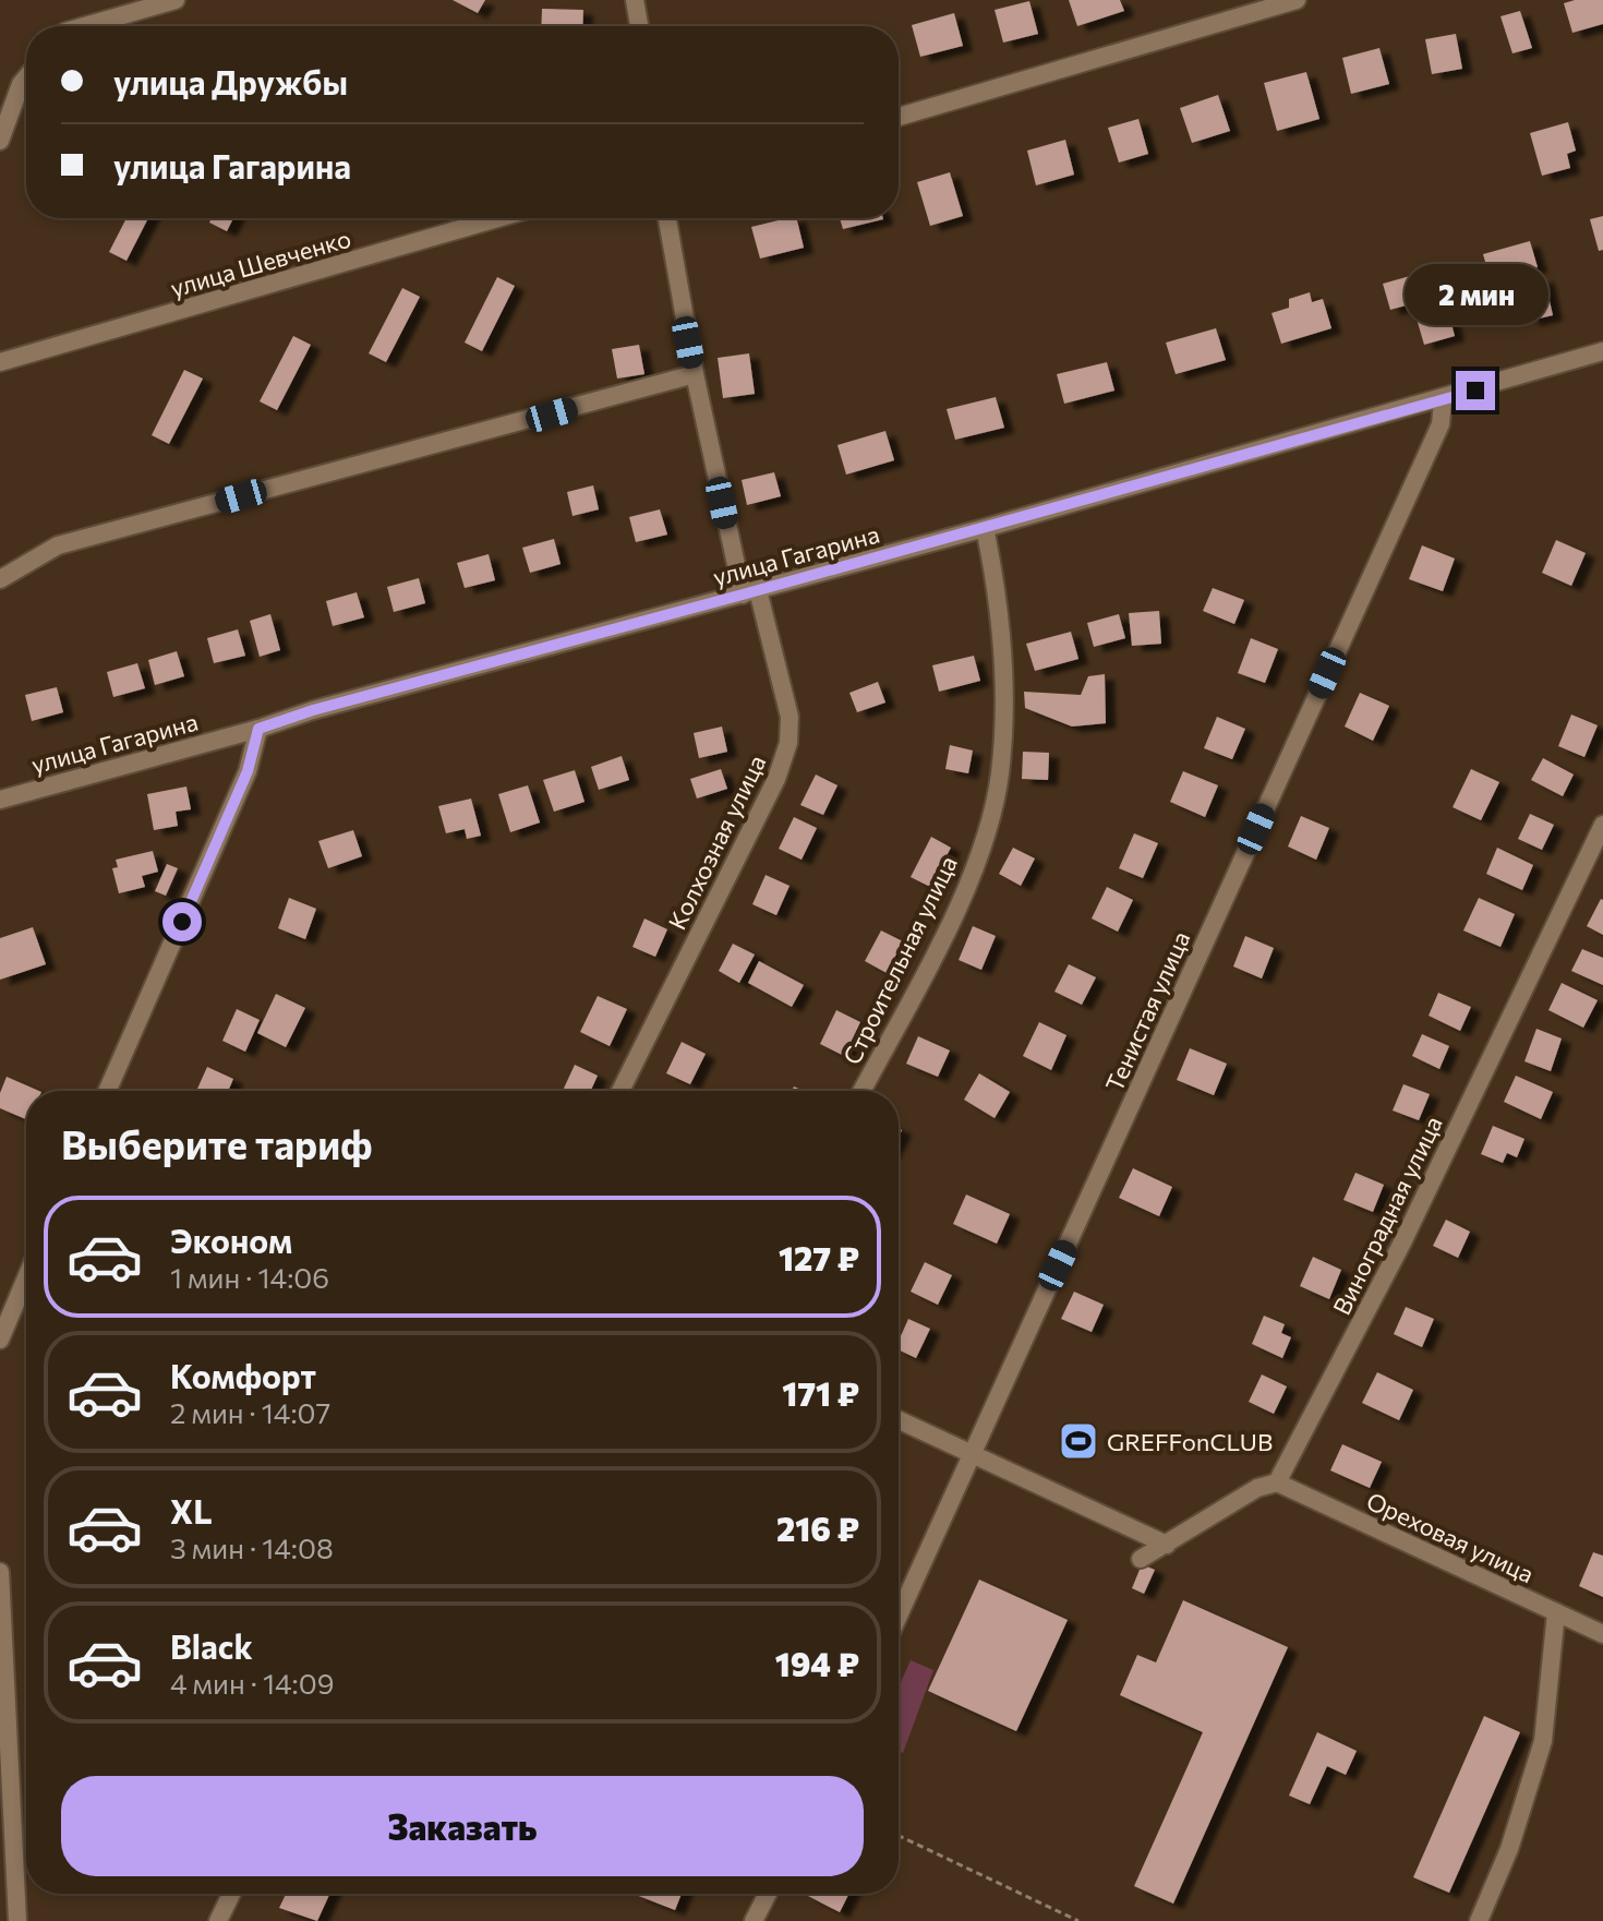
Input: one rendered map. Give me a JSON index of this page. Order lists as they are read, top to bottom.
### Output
{
  "streets": {
    "street": [
      "улица Шевченко",
      "улица Гагарина",
      "Колхозная улица",
      "Строительная улица",
      "Тенистая улица",
      "Виноградная улица",
      "Ореховая улица"
    ]
  },
  "crossings": [
    ["улица Гагарина", "Колхозная улица"],
    ["улица Гагарина", "Строительная улица"],
    ["улица Гагарина", "Тенистая улица"],
    ["Виноградная улица", "Ореховая улица"]
  ],
  "places": {
    "sports": ["GREFFonCLUB"]
  },
  "page": {
    "banner": ["улица Дружбы", "улица Гагарина"],
    "bubble": "2 мин",
    "heading": "Выберите тариф",
    "list": [
      {
        "name": "Эконом",
        "note": "1 мин · 14:06",
        "value": "127 ₽"
      },
      {
        "name": "Комфорт",
        "note": "2 мин · 14:07",
        "value": "171 ₽"
      },
      {
        "name": "XL",
        "note": "3 мин · 14:08",
        "value": "216 ₽"
      },
      {
        "name": "Black",
        "note": "4 мин · 14:09",
        "value": "194 ₽"
      }
    ],
    "buttons": "Заказать"
  }
}
